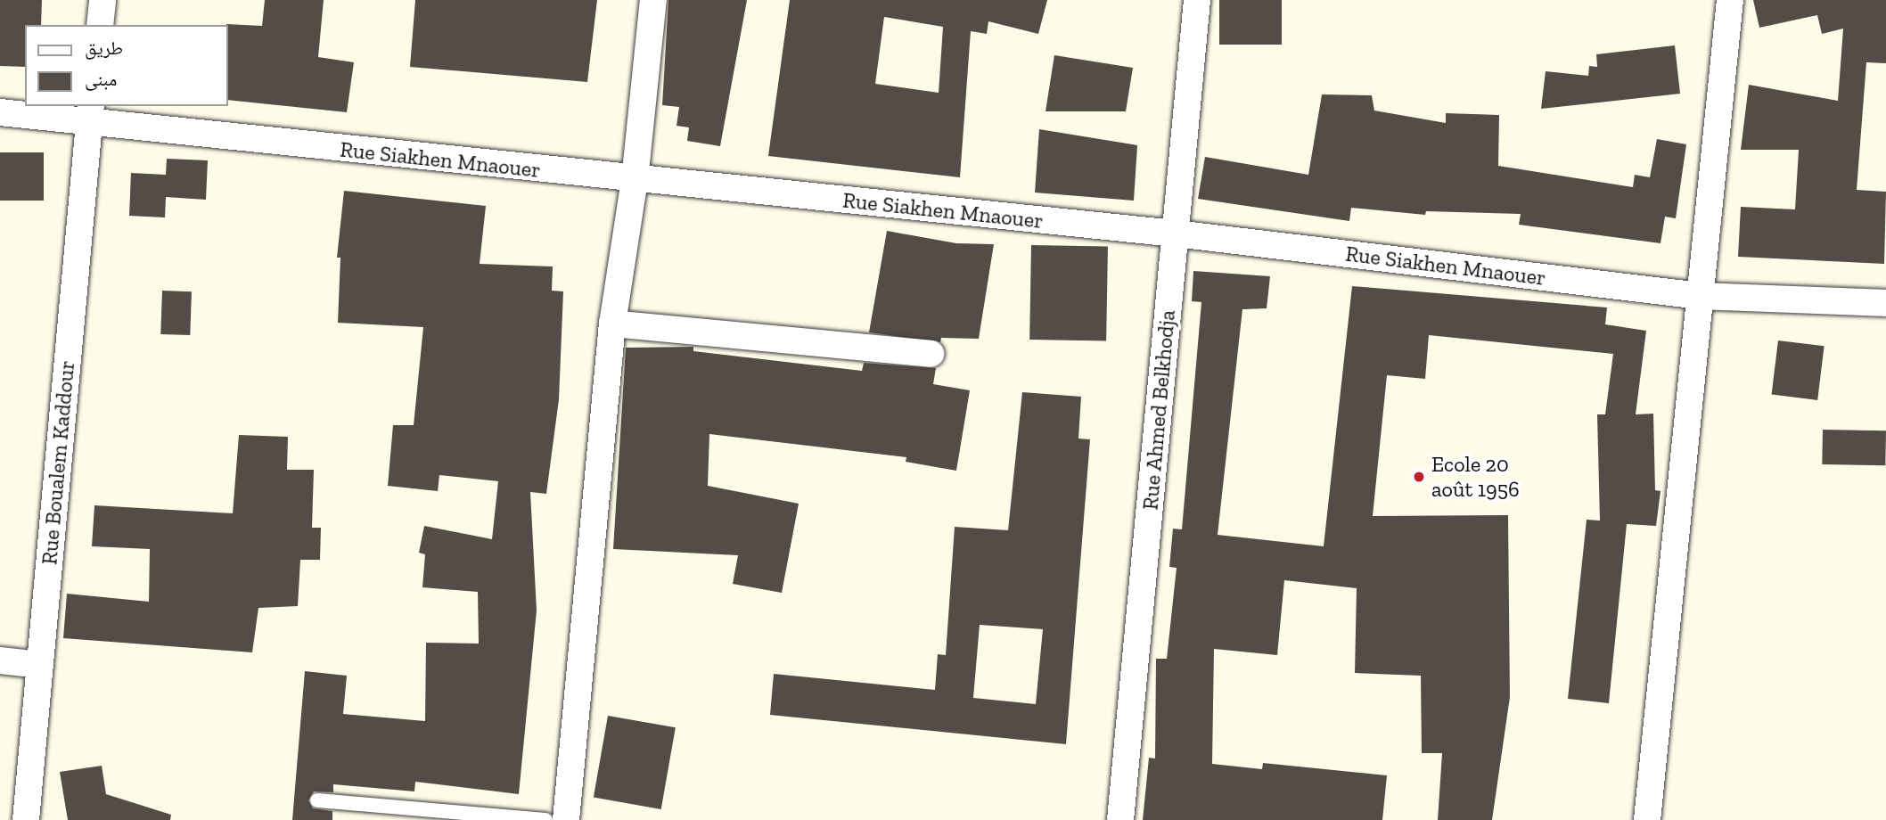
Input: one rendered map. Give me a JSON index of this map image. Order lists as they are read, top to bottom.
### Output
{
  "streets": {
    "street": ["Rue Siakhen Mnaouer", "Rue Ahmed Belkhodja", "Rue Boualem Kaddour"]
  },
  "crossings": [
    ["Rue Siakhen Mnaouer", "Rue Ahmed Belkhodja"],
    ["Rue Siakhen Mnaouer", "Rue Boualem Kaddour"]
  ],
  "places": ["Ecole 20 août 1956"],
  "legend": ["طريق", "مبنى"]
}
